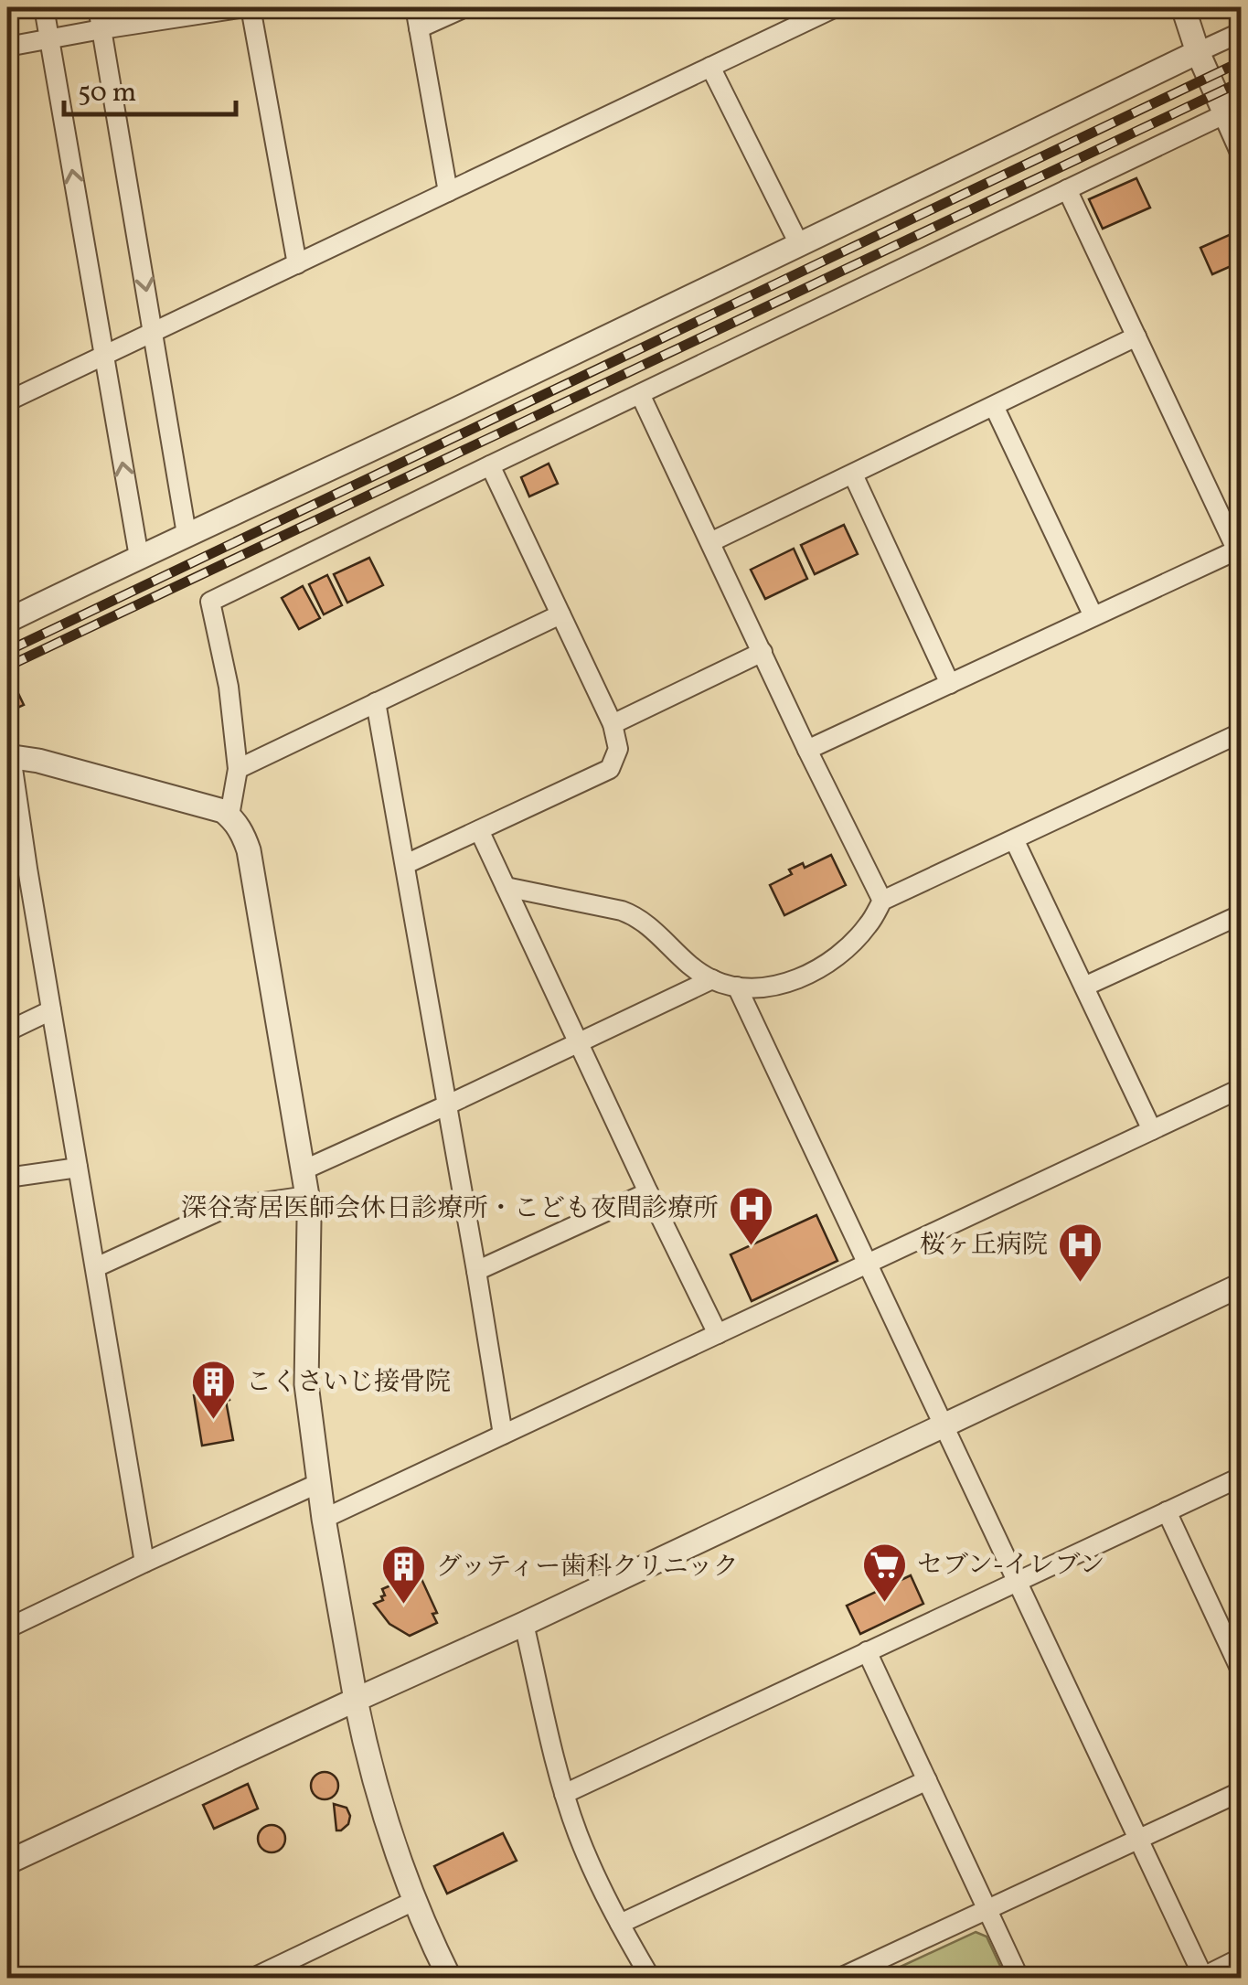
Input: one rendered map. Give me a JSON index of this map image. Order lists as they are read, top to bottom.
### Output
{
  "places": {
    "hospital": ["深谷寄居医師会休日診療所・こども夜間診療所", "桜ヶ丘病院"],
    "building": ["こくさいじ接骨院", "グッティー歯科クリニック"],
    "supermarket": ["セブン-イレブン"]
  },
  "scale_bar": "50 m"
}
